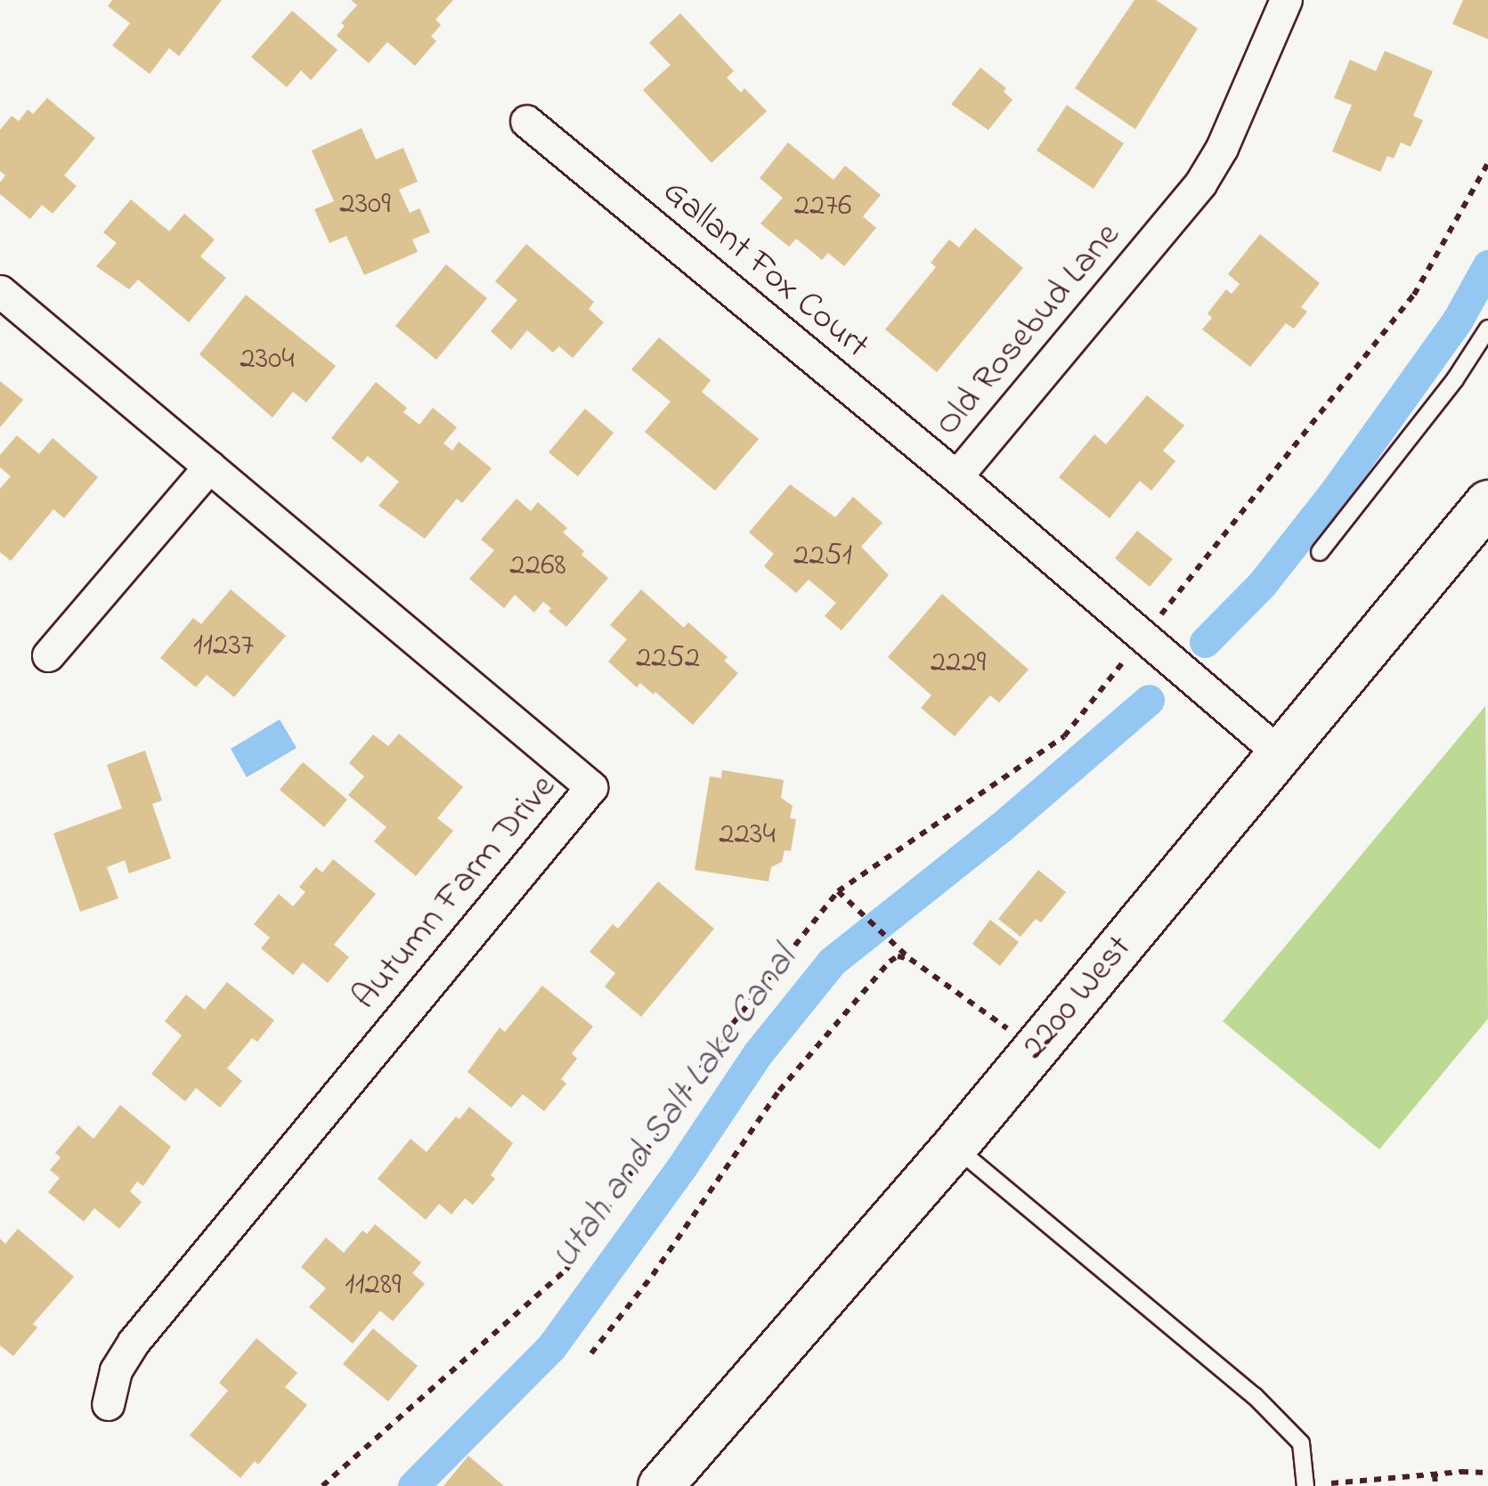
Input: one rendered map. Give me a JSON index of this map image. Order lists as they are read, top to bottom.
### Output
{
  "streets": {
    "street": [
      "Gallant Fox Court",
      "Old Rosebud Lane",
      "Autumn Farm Drive",
      "2200 West"
    ]
  },
  "crossings": [
    ["Gallant Fox Court", "Old Rosebud Lane"],
    ["Old Rosebud Lane", "2200 West"]
  ],
  "water": ["Utah and Salt Lake Canal"],
  "house_numbers": [
    "2309",
    "2276",
    "2304",
    "2251",
    "2268",
    "11237",
    "2252",
    "2229",
    "2234",
    "11289"
  ]
}
